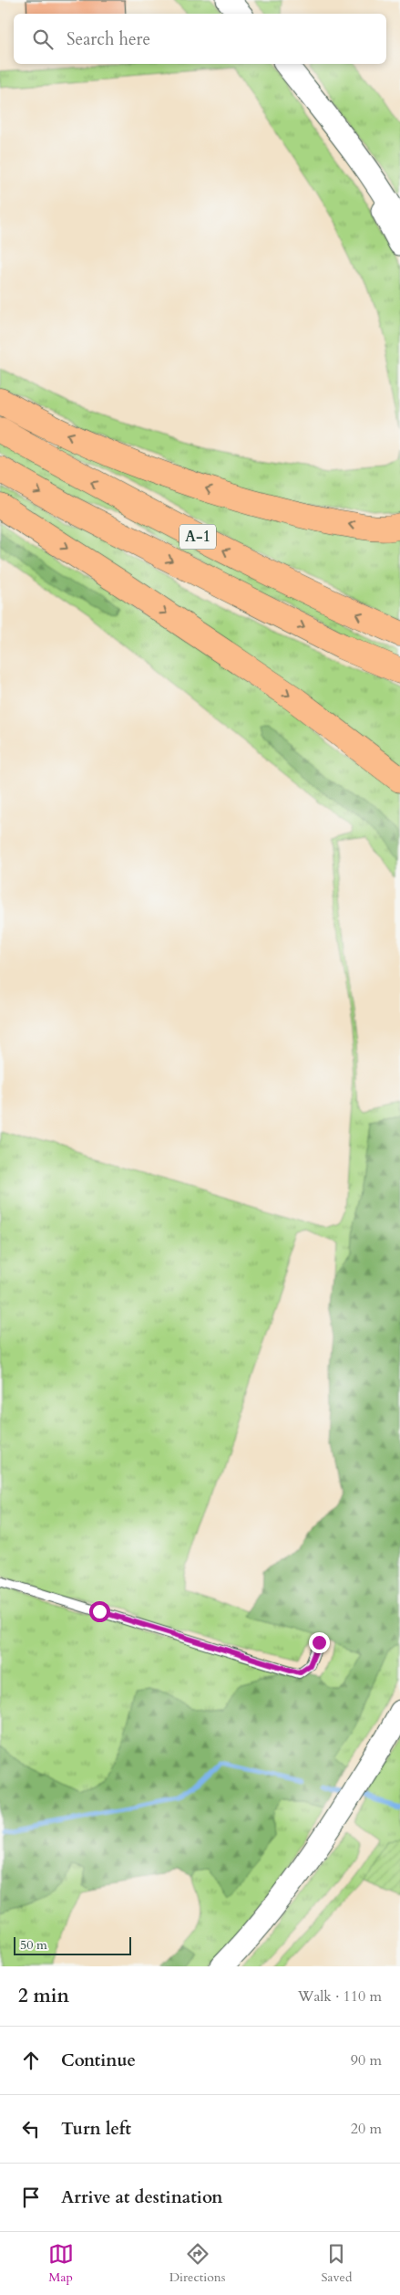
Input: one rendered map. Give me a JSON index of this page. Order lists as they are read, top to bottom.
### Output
{
  "streets": {
    "highway": ["A-1"]
  },
  "scale_bar": "50 m",
  "page": {
    "search": "Search here",
    "scale": "50 m",
    "heading": ["2 min", "Walk · 110 m"],
    "list": [
      ["Continue", "90 m"],
      ["Turn left", "20 m"],
      "Arrive at destination"
    ],
    "nav": ["Map", "Directions", "Saved"]
  }
}
